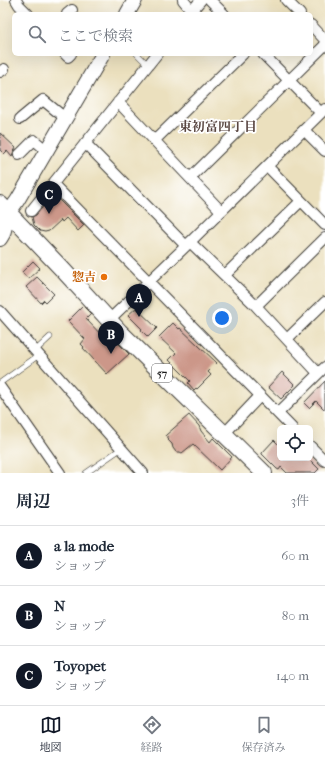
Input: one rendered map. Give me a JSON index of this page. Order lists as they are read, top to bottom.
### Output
{
  "streets": {
    "main road": ["57"]
  },
  "districts": ["東初富四丁目"],
  "places": ["惣吉"],
  "page": {
    "search": "ここで検索",
    "pins": ["C", "A", "B"],
    "heading": ["周辺", "3件"],
    "list": [
      {
        "mark": "A",
        "name": "a la mode",
        "note": "ショップ",
        "value": "60 m"
      },
      {
        "mark": "B",
        "name": "N",
        "note": "ショップ",
        "value": "80 m"
      },
      {
        "mark": "C",
        "name": "Toyopet",
        "note": "ショップ",
        "value": "140 m"
      }
    ],
    "nav": ["地図", "経路", "保存済み"]
  }
}
